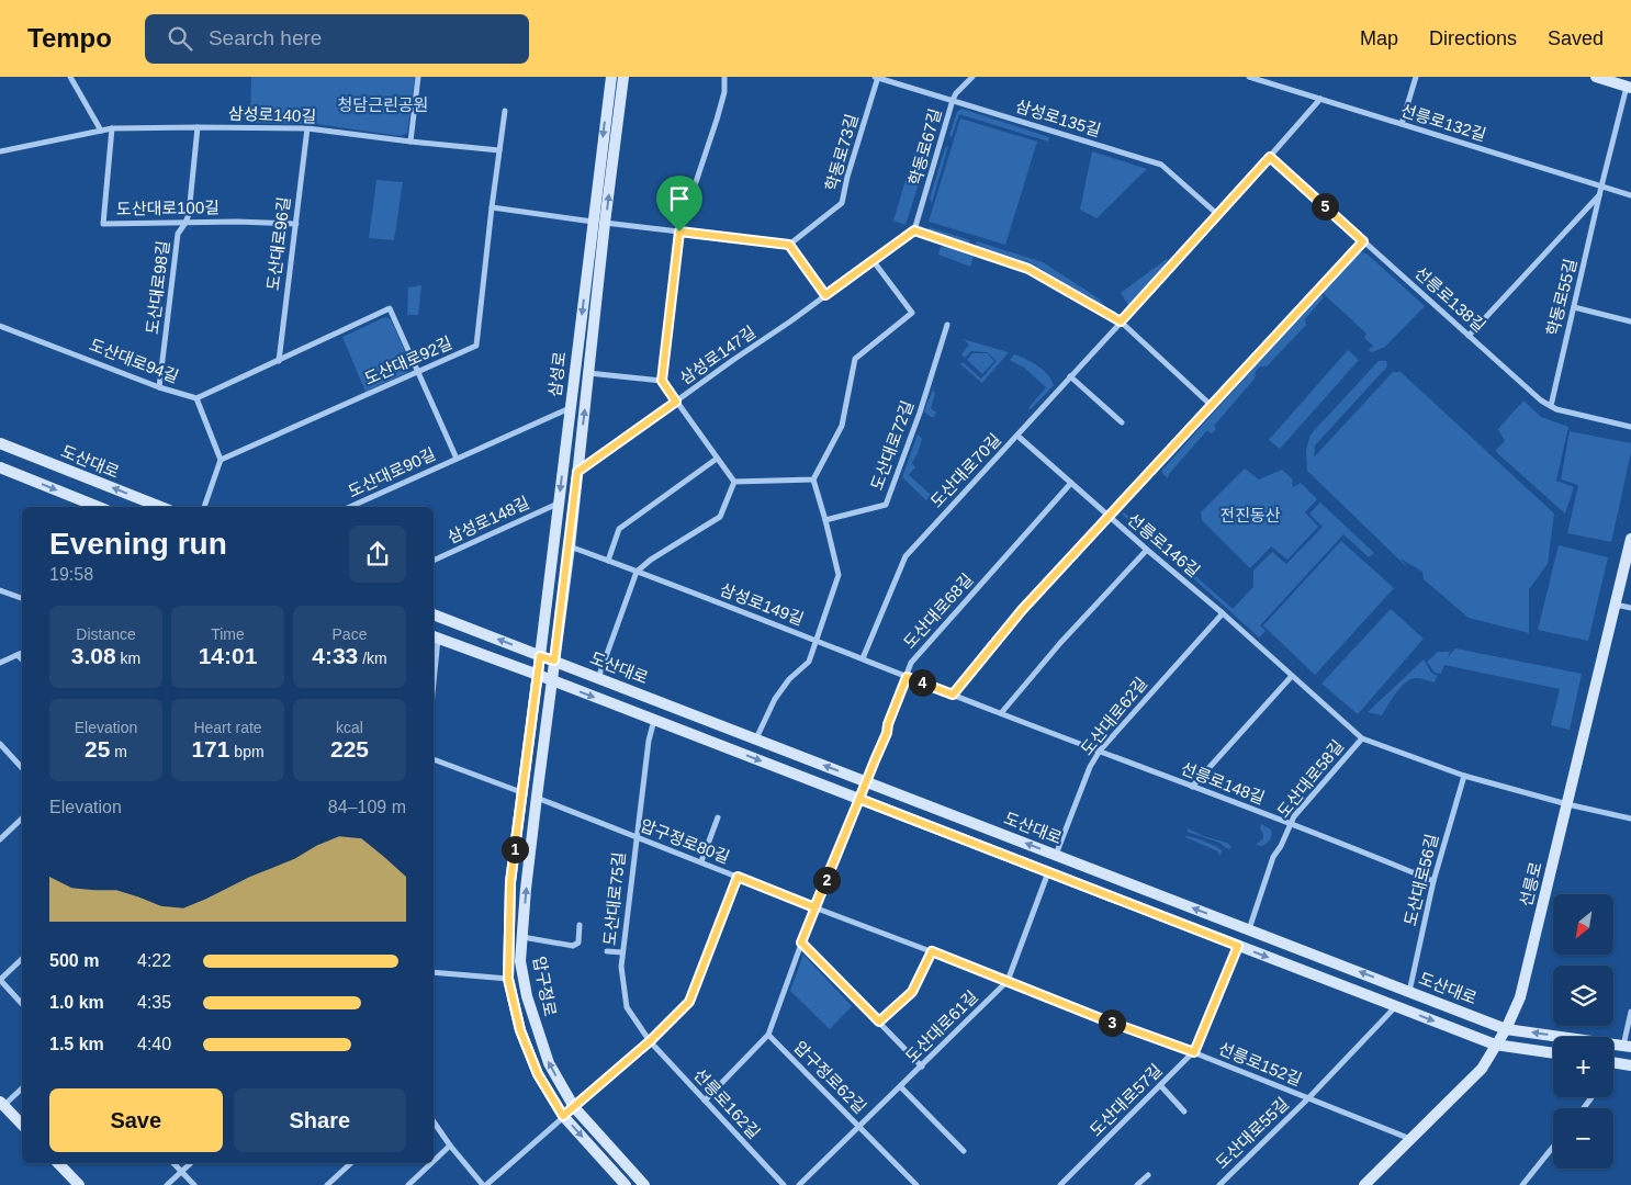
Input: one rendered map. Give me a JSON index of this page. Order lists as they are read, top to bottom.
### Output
{
  "streets": {
    "main road": [
      "삼성로",
      "도산대로",
      "선릉로",
      "압구정로"
    ],
    "street": [
      "삼성로140길",
      "삼성로135길",
      "선릉로132길",
      "학동로67길",
      "학동로73길",
      "도산대로100길",
      "도산대로96길",
      "도산대로98길",
      "학동로55길",
      "선릉로138길",
      "삼성로147길",
      "도산대로94길",
      "도산대로92길",
      "도산대로72길",
      "도산대로70길",
      "도산대로90길",
      "삼성로148길",
      "선릉로146길",
      "삼성로149길",
      "도산대로68길",
      "도산대로62길",
      "도산대로58길",
      "선릉로148길",
      "압구정로80길",
      "도산대로56길",
      "도산대로75길",
      "도산대로61길",
      "선릉로152길",
      "압구정로62길",
      "도산대로57길",
      "선릉로162길",
      "도산대로55길"
    ]
  },
  "crossings": [
    ["삼성로140길", "도산대로100길"],
    ["삼성로140길", "도산대로96길"],
    ["삼성로140길", "도산대로98길"],
    ["삼성로140길", "도산대로92길"],
    ["삼성로135길", "학동로67길"],
    ["삼성로135길", "학동로73길"],
    ["삼성로135길", "도산대로70길"],
    ["선릉로132길", "학동로55길"],
    ["선릉로132길", "도산대로70길"],
    ["학동로67길", "삼성로147길"],
    ["도산대로100길", "도산대로96길"],
    ["도산대로100길", "도산대로98길"],
    ["도산대로96길", "도산대로90길"],
    ["도산대로98길", "도산대로94길"],
    ["학동로55길", "선릉로138길"],
    ["선릉로138길", "도산대로70길"],
    ["삼성로147길", "삼성로"],
    ["도산대로92길", "도산대로90길"],
    ["삼성로", "도산대로"],
    ["삼성로", "삼성로148길"],
    ["삼성로", "삼성로149길"],
    ["삼성로", "압구정로"],
    ["도산대로", "도산대로68길"],
    ["도산대로", "도산대로62길"],
    ["도산대로", "도산대로58길"],
    ["도산대로", "도산대로56길"],
    ["도산대로", "선릉로"],
    ["도산대로", "압구정로"],
    ["도산대로70길", "선릉로146길"],
    ["도산대로70길", "삼성로149길"],
    ["선릉로146길", "도산대로68길"],
    ["선릉로146길", "도산대로62길"],
    ["선릉로146길", "도산대로58길"],
    ["선릉로146길", "도산대로56길"],
    ["선릉로146길", "선릉로"],
    ["삼성로149길", "도산대로68길"],
    ["삼성로149길", "선릉로148길"],
    ["도산대로68길", "선릉로148길"],
    ["도산대로68길", "압구정로80길"],
    ["도산대로68길", "압구정로62길"],
    ["도산대로62길", "선릉로148길"],
    ["도산대로58길", "선릉로148길"],
    ["선릉로148길", "도산대로56길"],
    ["압구정로80길", "도산대로75길"],
    ["압구정로80길", "압구정로"],
    ["압구정로80길", "도산대로61길"],
    ["압구정로80길", "선릉로152길"],
    ["선릉로", "선릉로152길"],
    ["도산대로75길", "선릉로162길"],
    ["도산대로61길", "선릉로152길"],
    ["도산대로61길", "압구정로62길"],
    ["선릉로152길", "도산대로57길"],
    ["선릉로152길", "도산대로55길"]
  ],
  "parks": ["청담근린공원", "전진동산"],
  "north": "bottom left",
  "page": {
    "header": "Tempo",
    "search": "Search here",
    "nav": ["Map", "Directions", "Saved"],
    "pins": [
      "5",
      "4",
      "1",
      "2",
      "3"
    ],
    "heading": ["Evening run", "19:58"],
    "stats": [
      ["Distance", "3.08 km"],
      ["Time", "14:01"],
      ["Pace", "4:33 /km"],
      ["Elevation", "25 m"],
      ["Heart rate", "171 bpm"],
      ["kcal", "225"]
    ],
    "chart": ["Elevation", "84–109 m"],
    "map_buttons": ["+", "−"],
    "list": [
      {
        "name": "500 m",
        "note": "4:22"
      },
      {
        "name": "1.0 km",
        "note": "4:35"
      },
      {
        "name": "1.5 km",
        "note": "4:40"
      }
    ],
    "buttons": ["Save", "Share"]
  }
}
